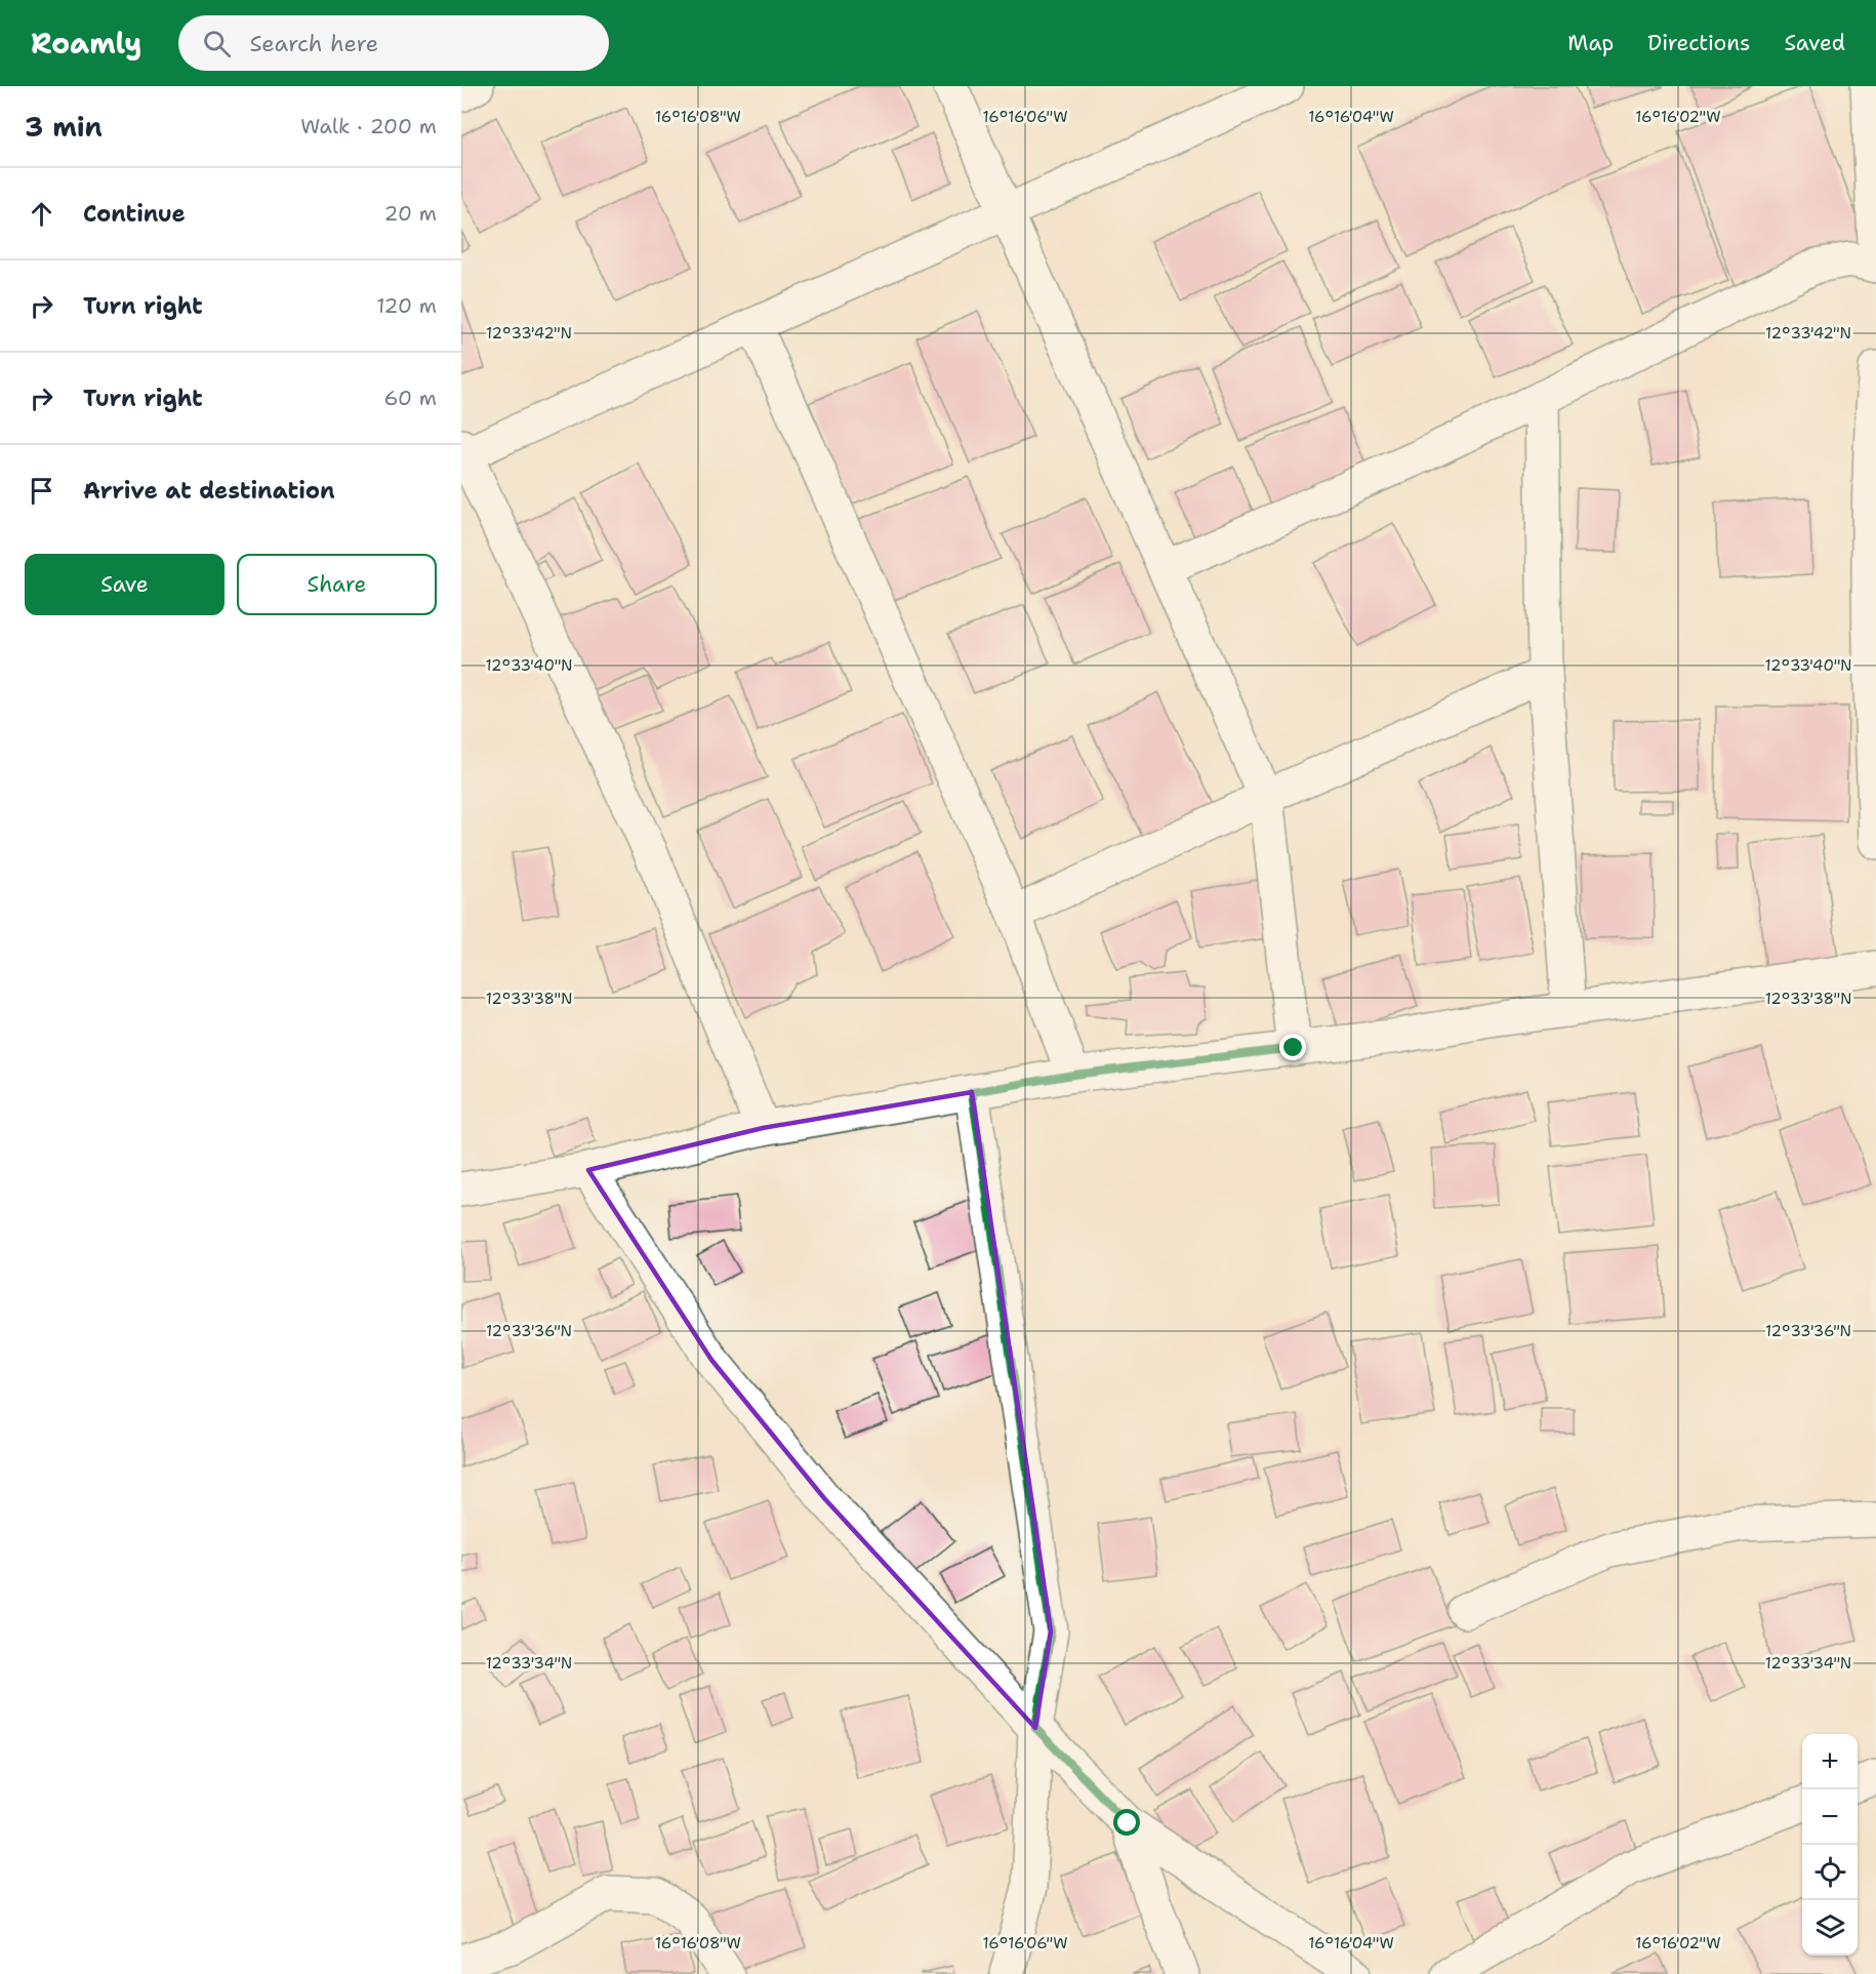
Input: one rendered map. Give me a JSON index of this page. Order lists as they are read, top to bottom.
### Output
{
  "page": {
    "header": "Roamly",
    "search": "Search here",
    "nav": ["Map", "Directions", "Saved"],
    "heading": ["3 min", "Walk · 200 m"],
    "list": [
      ["Continue", "20 m"],
      ["Turn right", "120 m"],
      ["Turn right", "60 m"],
      "Arrive at destination"
    ],
    "buttons": ["Save", "Share"],
    "map_buttons": ["+", "−"]
  },
  "coordinates": [
    "16°16'08\"W",
    "16°16'06\"W",
    "16°16'04\"W",
    "16°16'02\"W",
    "12°33'42\"N",
    "12°33'40\"N",
    "12°33'38\"N",
    "12°33'36\"N",
    "12°33'34\"N"
  ]
}
